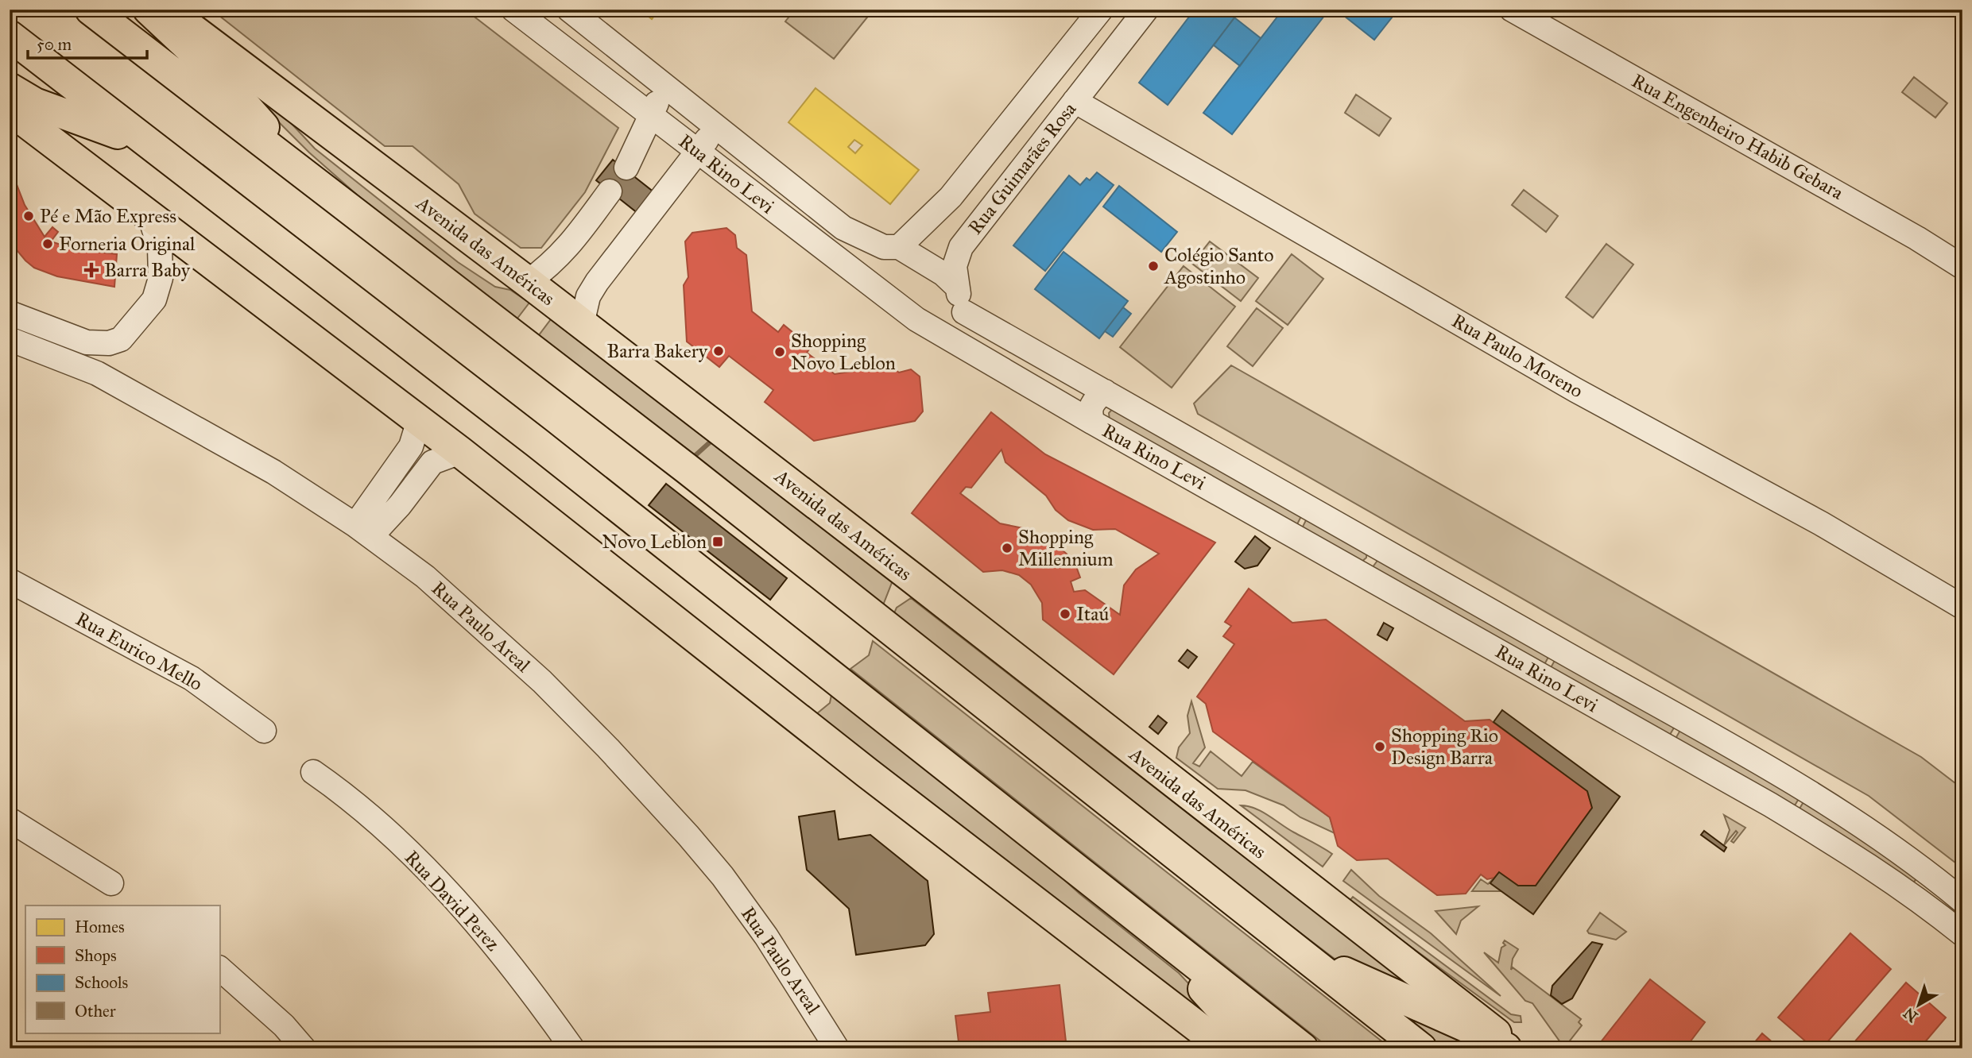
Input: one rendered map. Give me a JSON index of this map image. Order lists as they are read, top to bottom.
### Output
{
  "streets": {
    "main road": ["Avenida das Américas"],
    "street": [
      "Rua Engenheiro Habib Gebara",
      "Rua Guimarães Rosa",
      "Rua Rino Levi",
      "Rua Paulo Moreno",
      "Rua Paulo Areal",
      "Rua Eurico Mello",
      "Rua David Perez"
    ]
  },
  "crossings": [
    ["Rua Guimarães Rosa", "Rua Rino Levi"],
    ["Rua Guimarães Rosa", "Rua Paulo Moreno"]
  ],
  "places": {
    "other": [
      "Pé e Mão Express",
      "Forneria Original",
      "Colégio Santo Agostinho",
      "Barra Bakery",
      "Shopping Novo Leblon",
      "Shopping Millennium",
      "Itaú",
      "Shopping Rio Design Barra"
    ],
    "health": ["Barra Baby"],
    "transit": ["Novo Leblon"]
  },
  "legend": [
    "Homes",
    "Shops",
    "Schools",
    "Other"
  ],
  "scale_bar": "50 m",
  "north": "bottom left"
}
